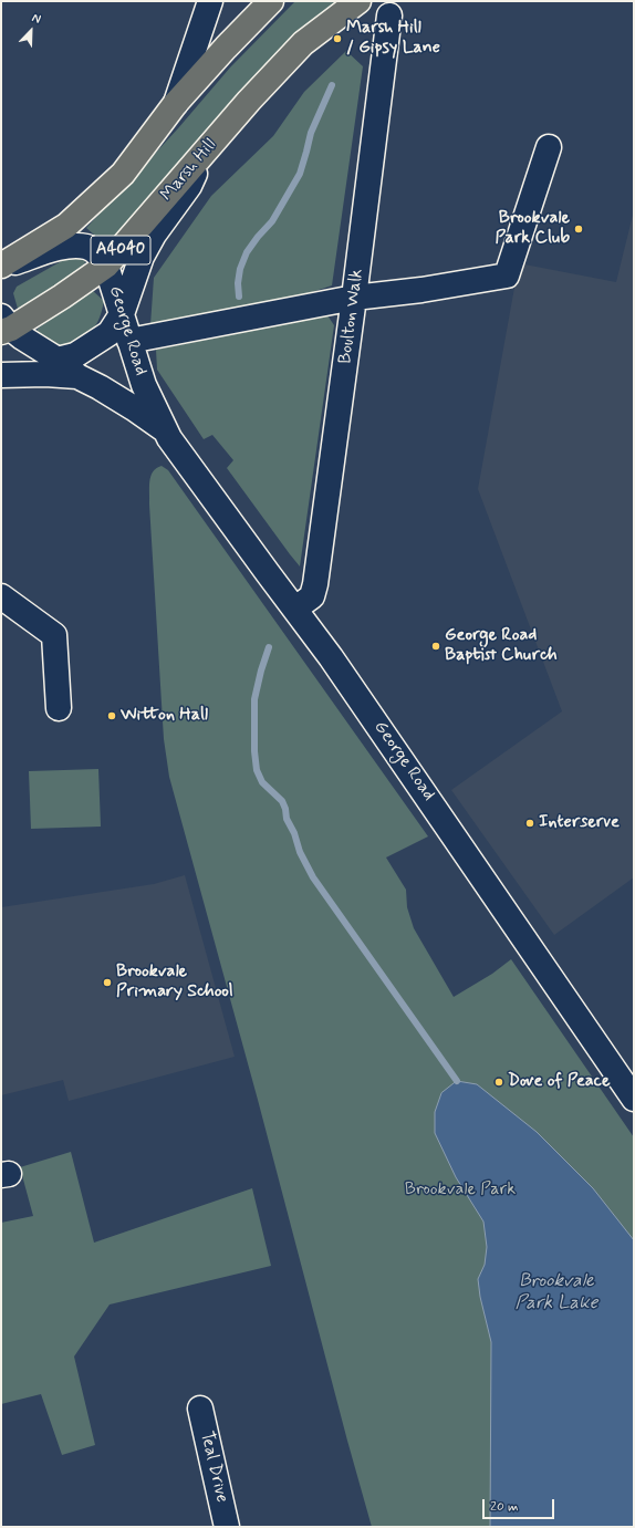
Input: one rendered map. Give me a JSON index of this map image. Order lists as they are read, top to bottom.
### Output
{
  "streets": {
    "main road": ["Marsh Hill", "A4040"],
    "street": ["Boulton Walk", "George Road", "Teal Drive"]
  },
  "crossings": [
    ["Marsh Hill", "George Road"],
    ["A4040", "George Road"],
    ["Boulton Walk", "George Road"]
  ],
  "water": ["Brookvale Park Lake"],
  "parks": ["Brookvale Park"],
  "places": [
    "Marsh Hill / Gipsy Lane",
    "Brookvale Park Club",
    "George Road Baptist Church",
    "Witton Hall",
    "Interserve",
    "Brookvale Primary School",
    "Dove of Peace"
  ],
  "scale_bar": "20 m",
  "north": "top right"
}
